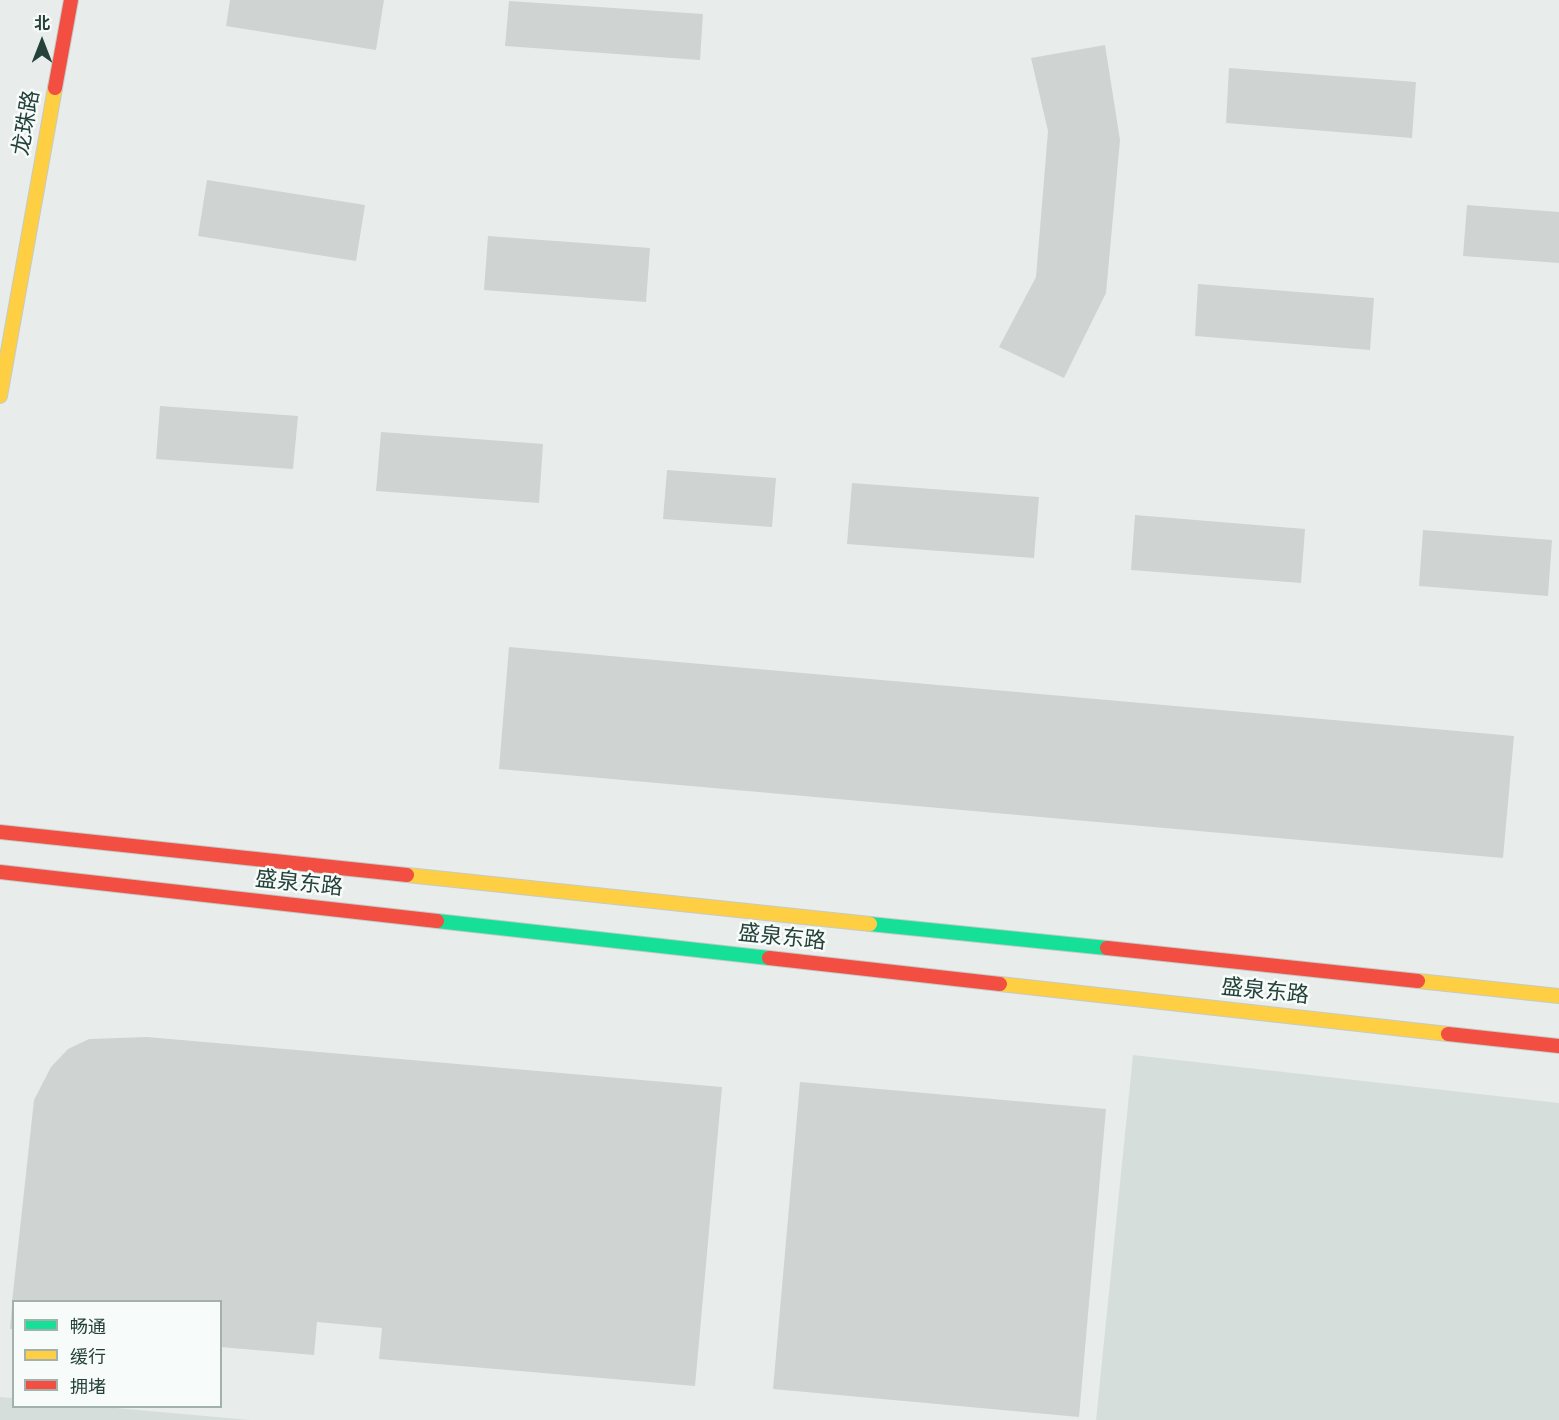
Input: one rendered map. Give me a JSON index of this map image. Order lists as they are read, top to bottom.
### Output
{
  "streets": {
    "street": ["龙珠路", "盛泉东路"]
  },
  "legend": ["畅通", "缓行", "拥堵"],
  "north": "top"
}
